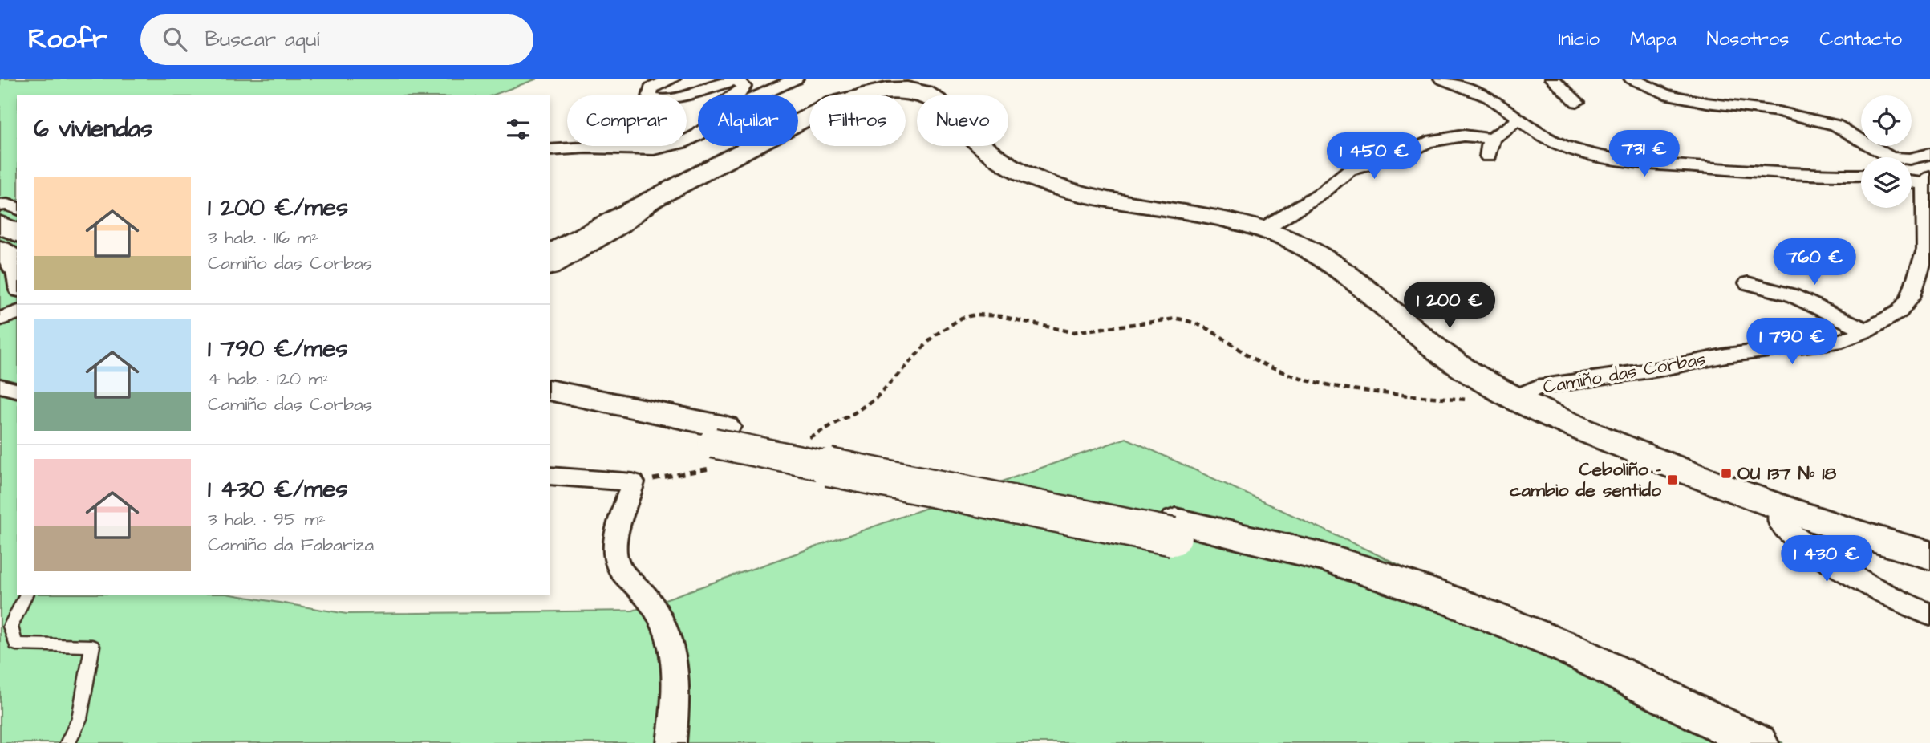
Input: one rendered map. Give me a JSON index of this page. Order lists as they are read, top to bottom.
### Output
{
  "streets": {
    "street": ["Camiño das Corbas"]
  },
  "places": {
    "transit": ["OU 137 Nº 18", "Ceboliño - cambio de sentido"]
  },
  "page": {
    "header": "Roofr",
    "search": "Buscar aquí",
    "nav": [
      "Inicio",
      "Mapa",
      "Nosotros",
      "Contacto"
    ],
    "chip": [
      "Comprar",
      "Alquilar",
      "Filtros",
      "Nuevo"
    ],
    "heading": "6 viviendas",
    "price": [
      "731 €",
      "1 450 €",
      "760 €",
      "1 200 €",
      "1 790 €",
      "1 430 €"
    ],
    "list": [
      {
        "name": "1 200 €/mes",
        "note": "3 hab. · 116 m² · Camiño das Corbas"
      },
      {
        "name": "1 790 €/mes",
        "note": "4 hab. · 120 m² · Camiño das Corbas"
      },
      {
        "name": "1 430 €/mes",
        "note": "3 hab. · 95 m² · Camiño da Fabariza"
      }
    ]
  }
}
